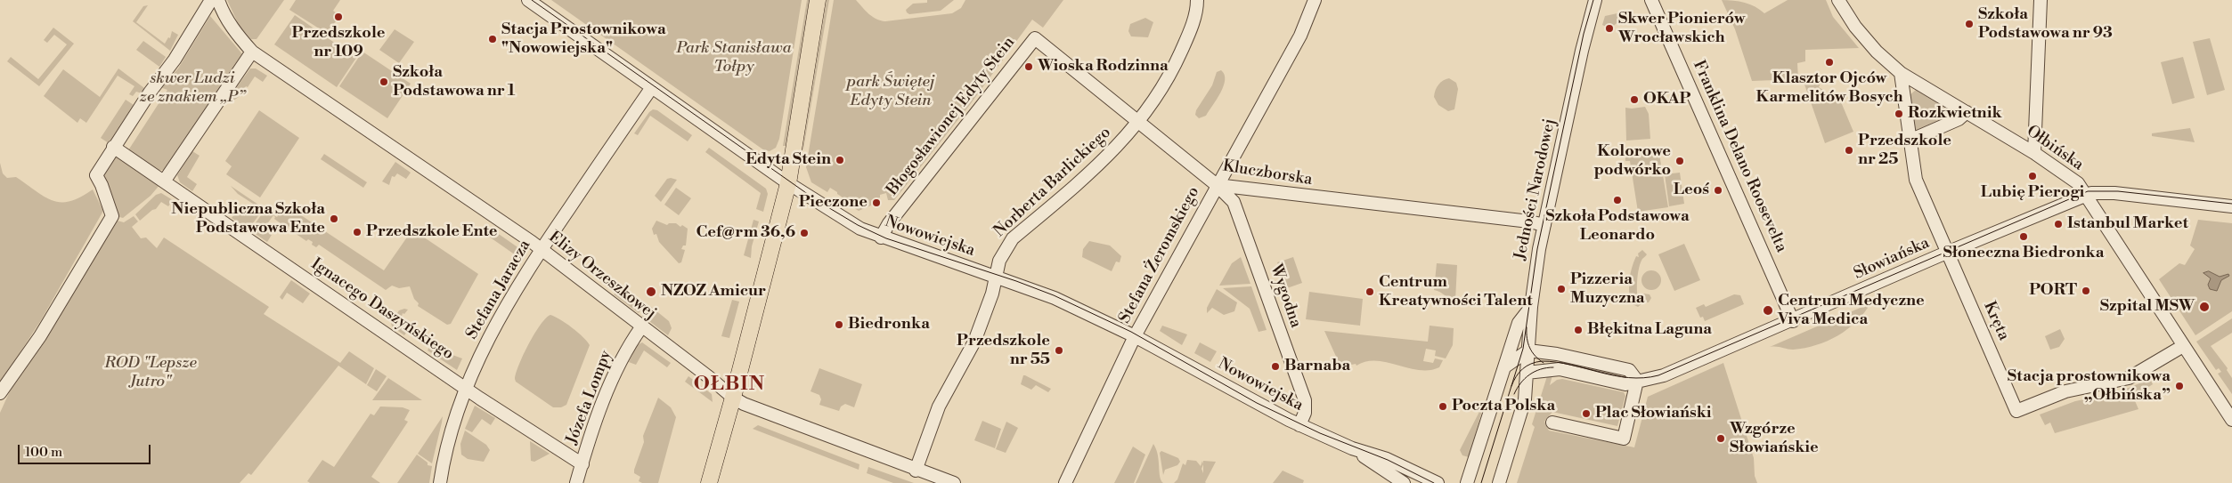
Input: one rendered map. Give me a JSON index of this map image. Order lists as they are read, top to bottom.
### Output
{
  "streets": {
    "street": [
      "Błogosławionej Edyty Stein",
      "Ołbińska",
      "Franklina Delano Roosevelta",
      "Kluczborska",
      "Norberta Barlickiego",
      "Jedności Narodowej",
      "Nowowiejska",
      "Stefana Żeromskiego",
      "Słowiańska",
      "Elizy Orzeszkowej",
      "Stefana Jaracza",
      "Wygodna",
      "Ignacego Daszyńskiego",
      "Kręta",
      "Józefa Lompy"
    ]
  },
  "crossings": [
    ["Błogosławionej Edyty Stein", "Kluczborska"],
    ["Błogosławionej Edyty Stein", "Nowowiejska"],
    ["Ołbińska", "Słowiańska"],
    ["Ołbińska", "Kręta"],
    ["Franklina Delano Roosevelta", "Słowiańska"],
    ["Kluczborska", "Norberta Barlickiego"],
    ["Kluczborska", "Jedności Narodowej"],
    ["Kluczborska", "Stefana Żeromskiego"],
    ["Kluczborska", "Wygodna"],
    ["Norberta Barlickiego", "Nowowiejska"],
    ["Norberta Barlickiego", "Elizy Orzeszkowej"],
    ["Jedności Narodowej", "Słowiańska"],
    ["Nowowiejska", "Stefana Żeromskiego"],
    ["Nowowiejska", "Stefana Jaracza"],
    ["Nowowiejska", "Wygodna"],
    ["Stefana Żeromskiego", "Wygodna"],
    ["Słowiańska", "Kręta"],
    ["Elizy Orzeszkowej", "Stefana Jaracza"],
    ["Elizy Orzeszkowej", "Józefa Lompy"],
    ["Stefana Jaracza", "Ignacego Daszyńskiego"],
    ["Ignacego Daszyńskiego", "Józefa Lompy"]
  ],
  "districts": ["OŁBIN"],
  "parks": [
    "Park Stanisława Tołpy",
    "skwer Ludzi ze znakiem „P”",
    "park Świętej Edyty Stein",
    "ROD \"Lepsze Jutro\""
  ],
  "places": [
    "Przedszkole nr 109",
    "Szkoła Podstawowa nr 93",
    "Skwer Pionierów Wrocławskich",
    "Stacja Prostownikowa \"Nowowiejska\"",
    "Klasztor Ojców Karmelitów Bosych",
    "Wioska Rodzinna",
    "Szkoła Podstawowa nr 1",
    "OKAP",
    "Rozkwietnik",
    "Przedszkole nr 25",
    "Edyta Stein",
    "Kolorowe podwórko",
    "Lubię Pierogi",
    "Leoś",
    "Szkoła Podstawowa Leonardo",
    "Pieczone",
    "Niepubliczna Szkoła Podstawowa Ente",
    "Istanbul Market",
    "Przedszkole Ente",
    "Cef@rm 36,6",
    "Słoneczna Biedronka",
    "Pizzeria Muzyczna",
    "PORT",
    "NZOZ Amicur",
    "Centrum Kreatywności Talent",
    "Szpital MSW",
    "Centrum Medyczne Viva Medica",
    "Biedronka",
    "Błękitna Laguna",
    "Przedszkole nr 55",
    "Barnaba",
    "Stacja prostownikowa „Ołbińska”",
    "Poczta Polska",
    "Plac Słowiański",
    "Wzgórze Słowiańskie"
  ],
  "scale_bar": "100 m"
}
